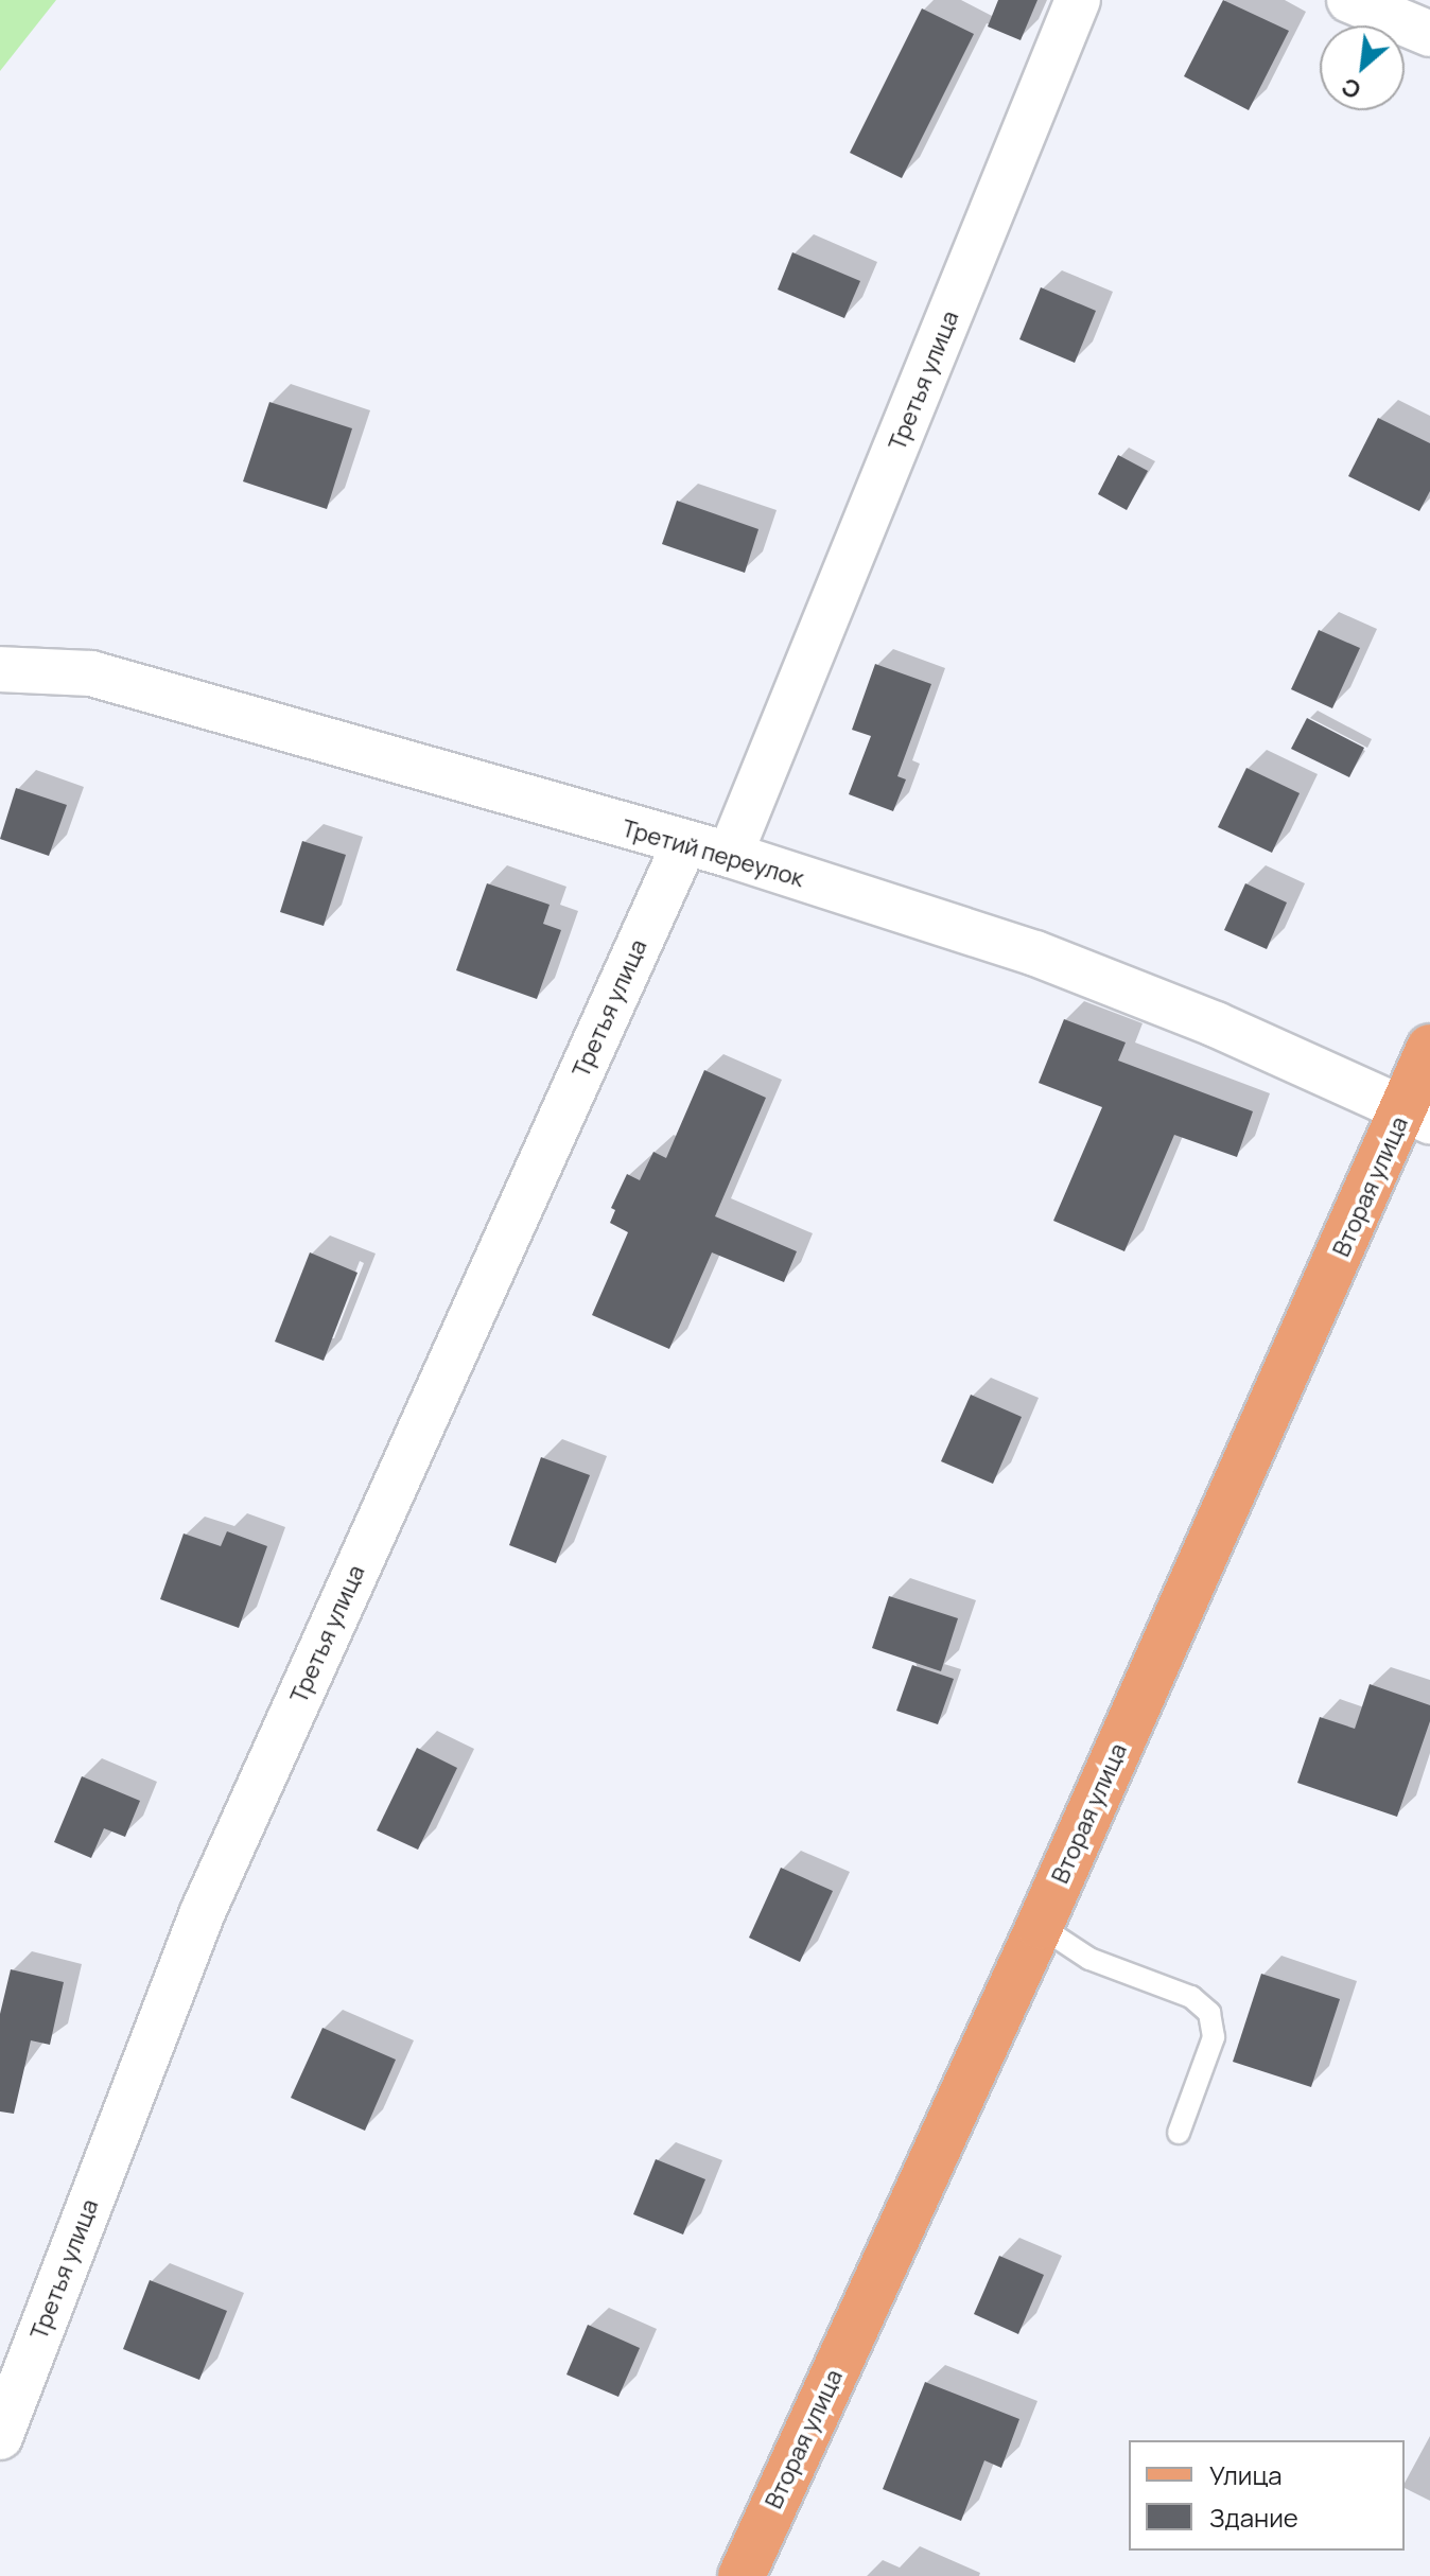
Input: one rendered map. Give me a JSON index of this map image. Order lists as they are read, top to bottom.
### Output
{
  "streets": {
    "main road": ["Вторая улица"],
    "street": ["Третья улица", "Третий переулок"]
  },
  "crossings": [
    ["Третья улица", "Третий переулок"],
    ["Третий переулок", "Вторая улица"]
  ],
  "legend": ["Улица", "Здание"],
  "north": "bottom left"
}
